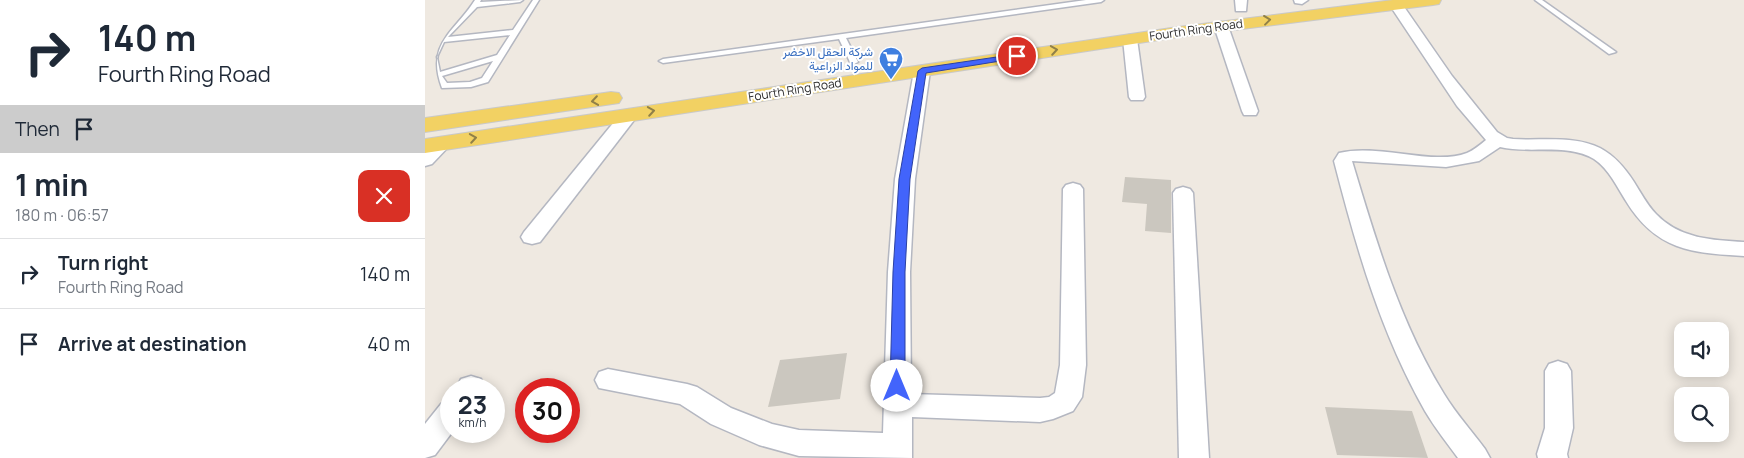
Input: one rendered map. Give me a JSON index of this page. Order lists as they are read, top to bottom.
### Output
{
  "streets": {
    "main road": ["Fourth Ring Road"]
  },
  "places": {
    "supermarket": ["شركة الحقل الاخضر للمواد الزراعية"]
  },
  "page": {
    "turn": ["140 m", "Fourth Ring Road"],
    "then": "Then",
    "heading": ["1 min", "180 m · 06:57"],
    "list": [
      {
        "name": "Turn right",
        "note": "Fourth Ring Road",
        "value": "140 m"
      },
      {
        "name": "Arrive at destination",
        "value": "40 m"
      }
    ],
    "speed": "23 km/h",
    "limit": "30"
  }
}
